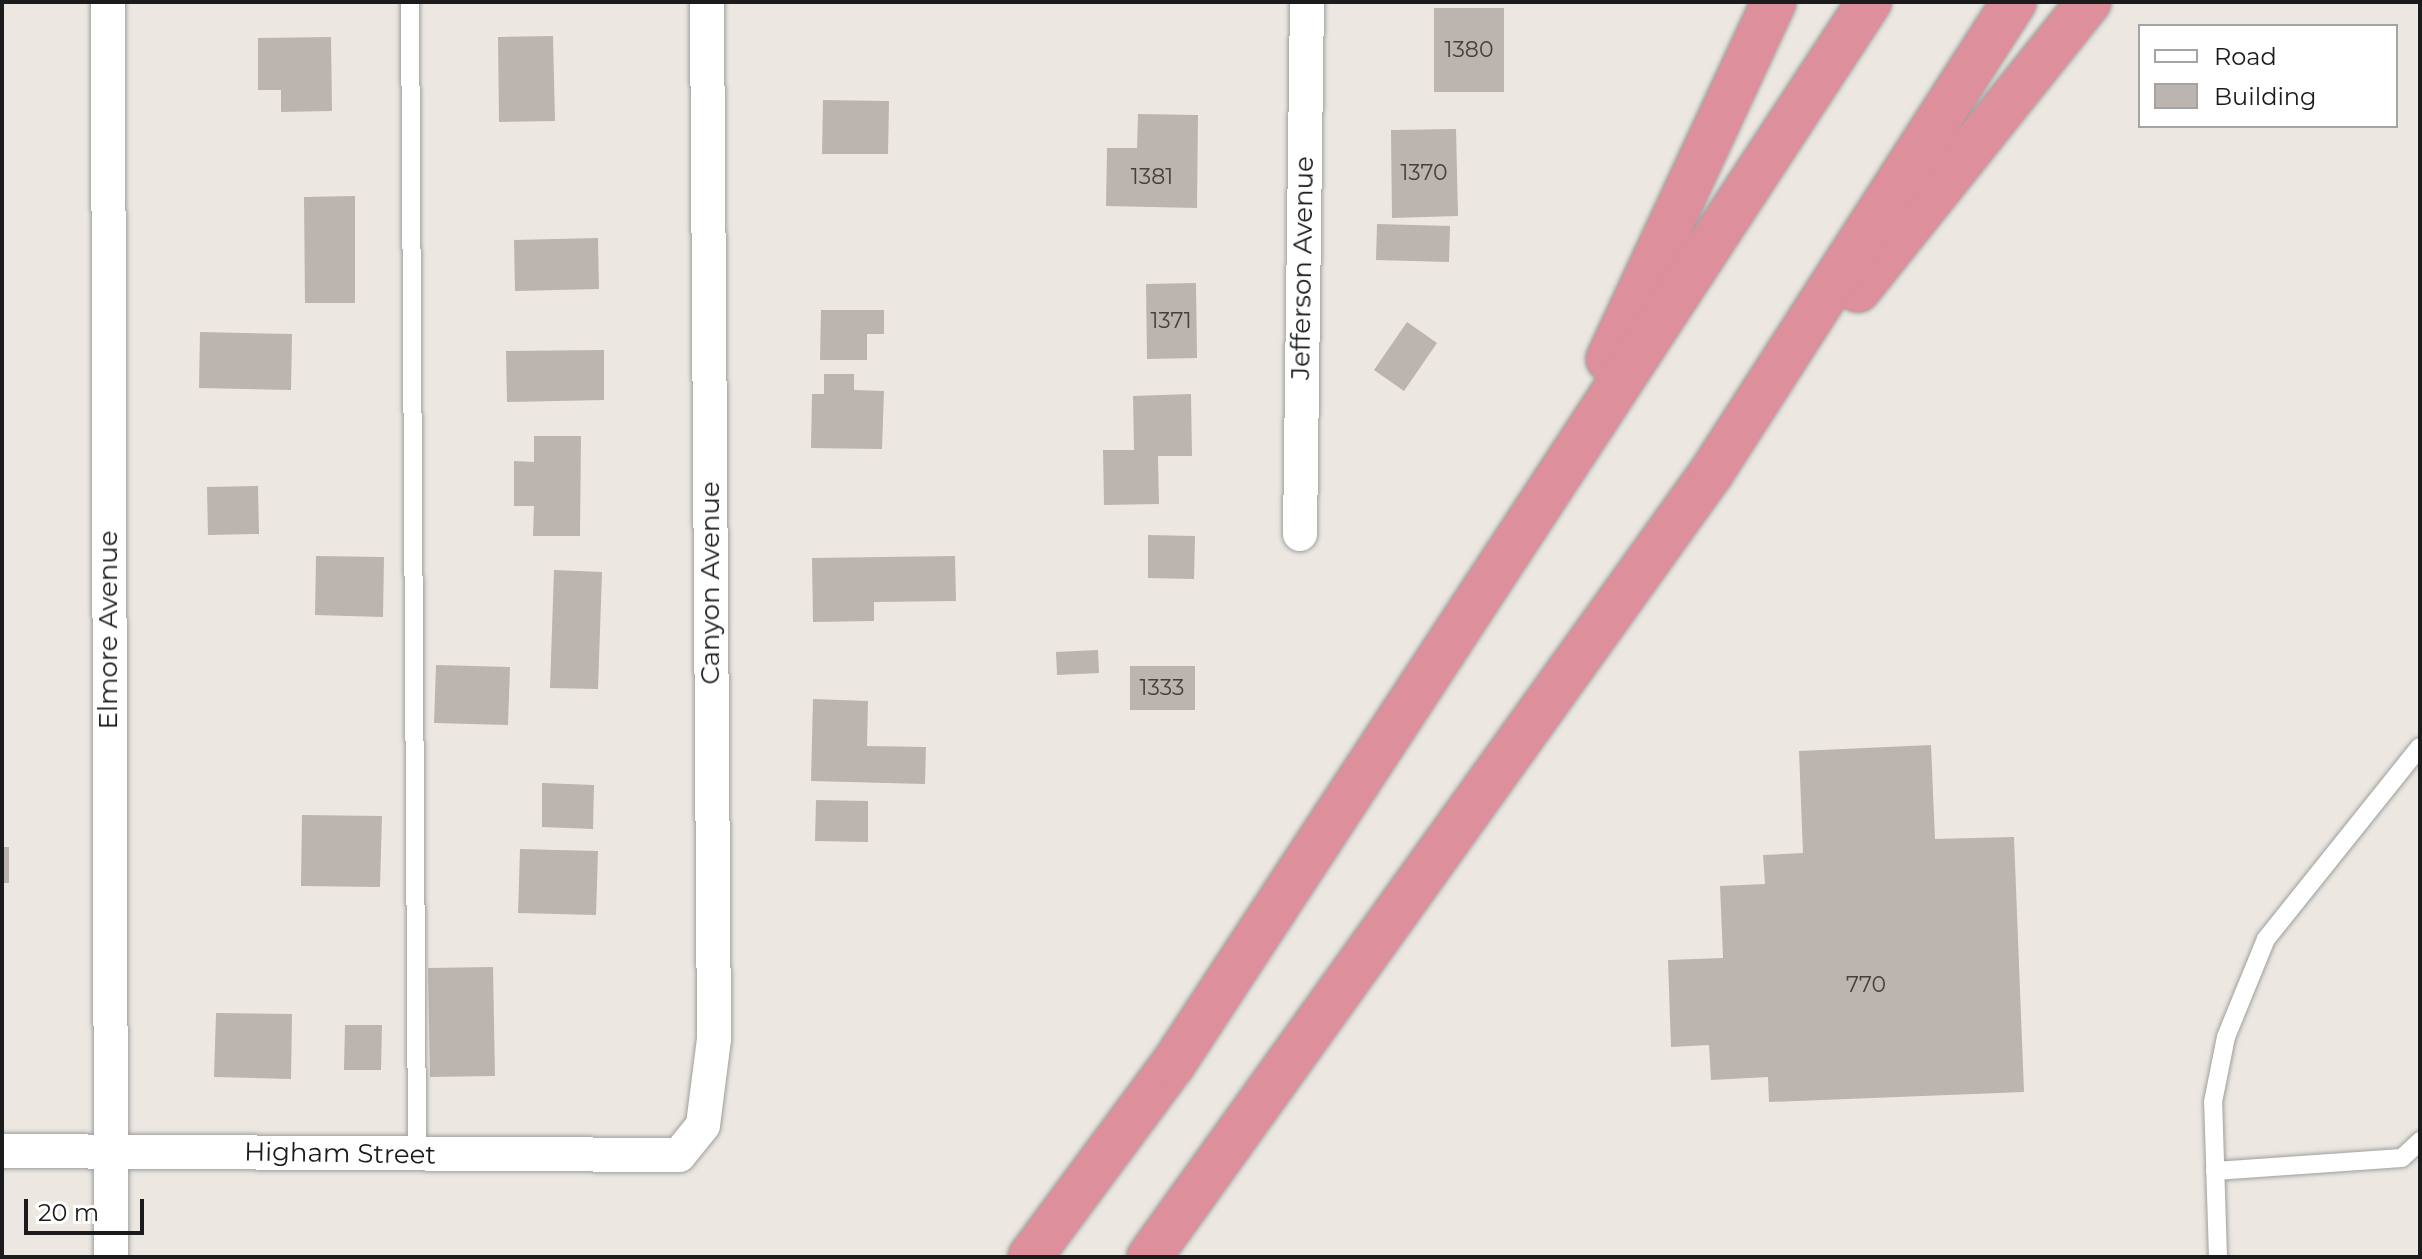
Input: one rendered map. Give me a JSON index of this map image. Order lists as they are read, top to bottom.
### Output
{
  "streets": {
    "street": [
      "Jefferson Avenue",
      "Canyon Avenue",
      "Elmore Avenue",
      "Higham Street"
    ]
  },
  "crossings": [
    ["Canyon Avenue", "Higham Street"],
    ["Elmore Avenue", "Higham Street"]
  ],
  "house_numbers": [
    "1380",
    "1370",
    "1381",
    "1371",
    "1333",
    "770"
  ],
  "legend": ["Road", "Building"],
  "scale_bar": "20 m"
}
